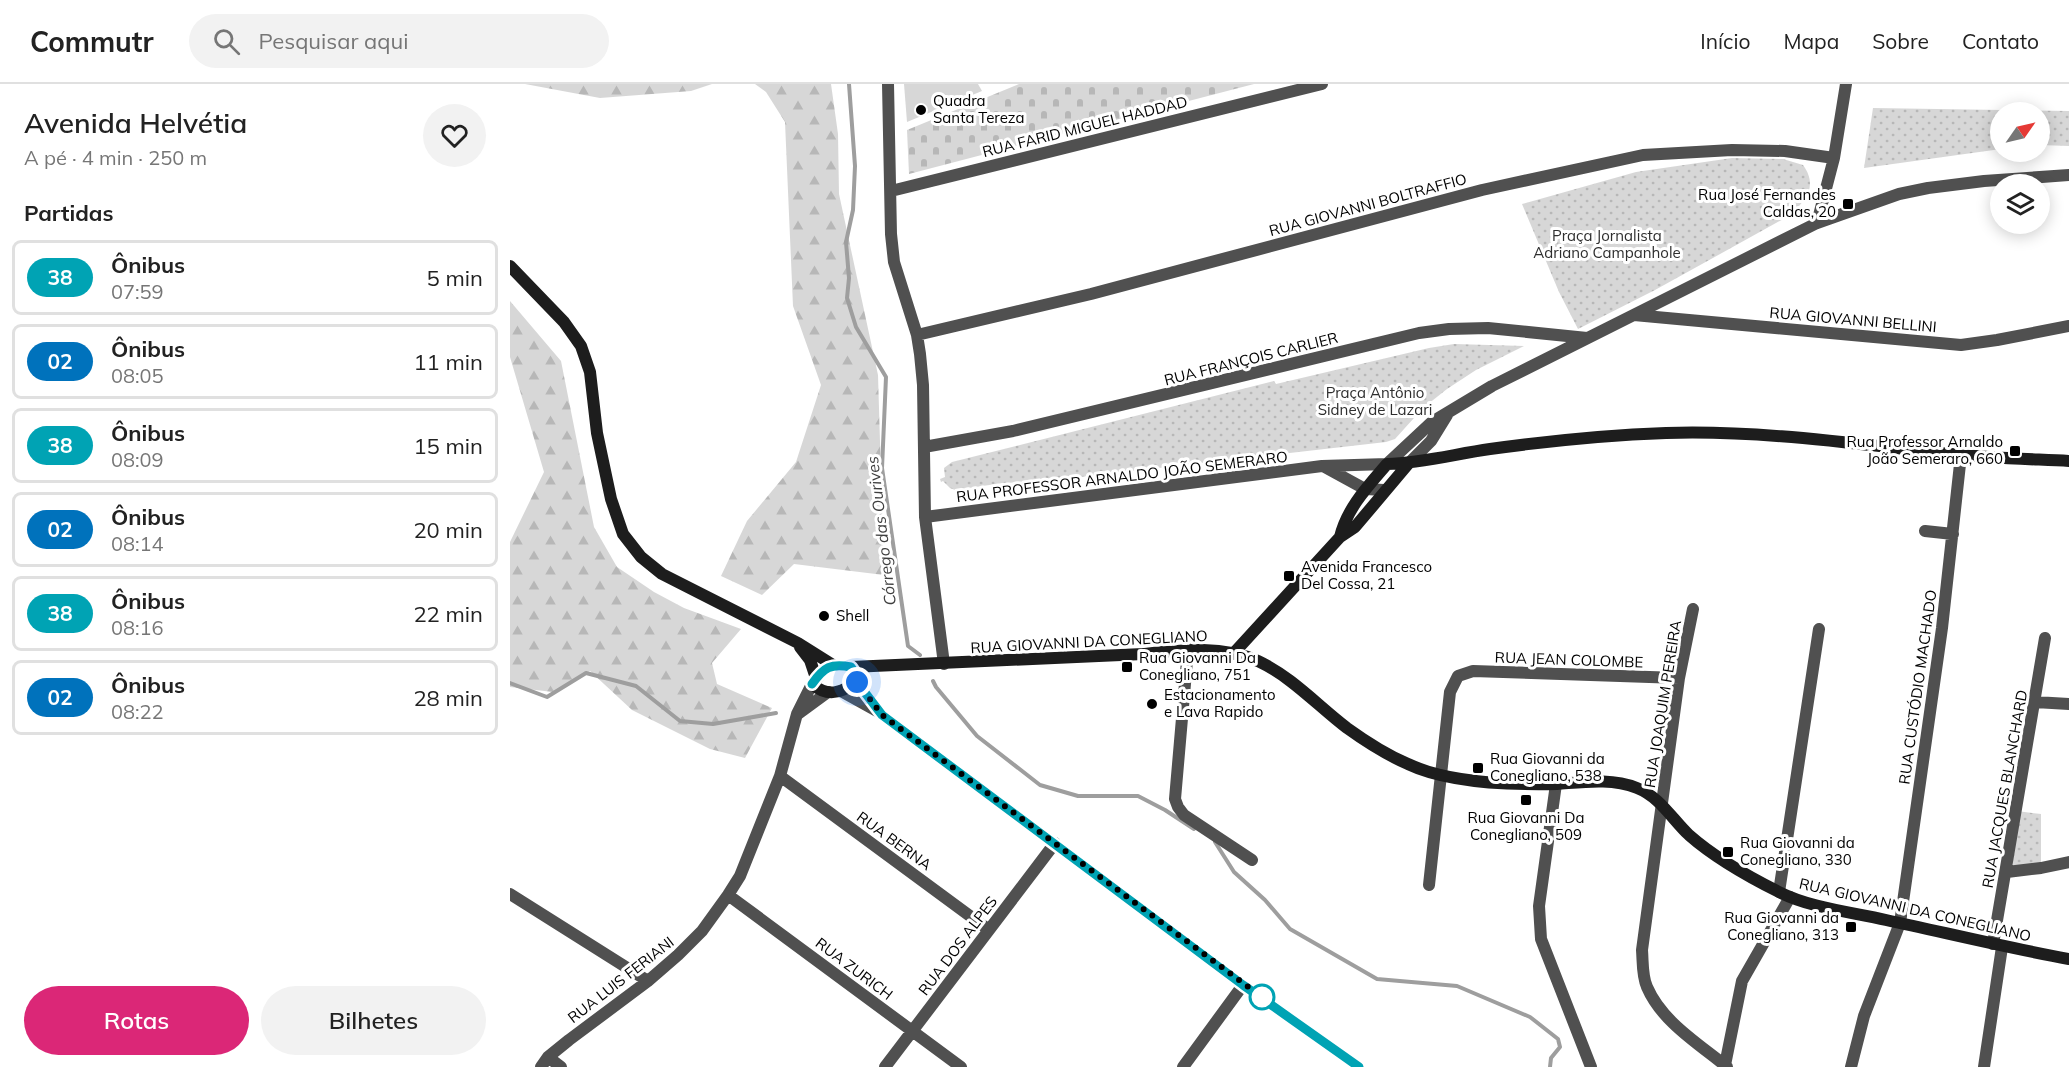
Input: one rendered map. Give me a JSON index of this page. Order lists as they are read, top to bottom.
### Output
{
  "streets": {
    "main road": ["RUA PROFESSOR ARNALDO JOÃO SEMERARO", "RUA GIOVANNI DA CONEGLIANO"],
    "street": [
      "RUA FARID MIGUEL HADDAD",
      "RUA GIOVANNI BOLTRAFFIO",
      "RUA GIOVANNI BELLINI",
      "RUA FRANÇOIS CARLIER",
      "RUA JEAN COLOMBE",
      "RUA CUSTÓDIO MACHADO",
      "RUA JOAQUIM PEREIRA",
      "RUA JACQUES BLANCHARD",
      "RUA BERNA",
      "RUA DOS ALPES",
      "RUA ZURICH",
      "RUA LUIS FERIANI"
    ]
  },
  "crossings": [
    ["RUA PROFESSOR ARNALDO JOÃO SEMERARO", "RUA CUSTÓDIO MACHADO"],
    ["RUA GIOVANNI DA CONEGLIANO", "RUA JEAN COLOMBE"],
    ["RUA GIOVANNI DA CONEGLIANO", "RUA CUSTÓDIO MACHADO"],
    ["RUA GIOVANNI DA CONEGLIANO", "RUA JOAQUIM PEREIRA"],
    ["RUA GIOVANNI DA CONEGLIANO", "RUA JACQUES BLANCHARD"],
    ["RUA JEAN COLOMBE", "RUA JOAQUIM PEREIRA"],
    ["RUA BERNA", "RUA DOS ALPES"],
    ["RUA BERNA", "RUA LUIS FERIANI"],
    ["RUA DOS ALPES", "RUA ZURICH"],
    ["RUA ZURICH", "RUA LUIS FERIANI"]
  ],
  "water": ["Córrego das Ourives"],
  "parks": ["Praça Jornalista Adriano Campanhole", "Praça Antônio Sidney de Lazari"],
  "places": {
    "other": ["Quadra Santa Tereza", "Shell", "Estacionamento e Lava Rapido"],
    "transit": [
      "Rua José Fernandes Caldas, 20",
      "Rua Professor Arnaldo João Semeraro, 660",
      "Avenida Francesco Del Cossa, 21",
      "Rua Giovanni Da Conegliano, 751",
      "Rua Giovanni da Conegliano, 538",
      "Rua Giovanni Da Conegliano, 509",
      "Rua Giovanni da Conegliano, 330",
      "Rua Giovanni da Conegliano, 313"
    ]
  },
  "lines": ["bus line 38"],
  "north": "top right",
  "page": {
    "header": "Commutr",
    "search": "Pesquisar aqui",
    "nav": [
      "Início",
      "Mapa",
      "Sobre",
      "Contato"
    ],
    "heading": [
      ["Avenida Helvétia", "A pé · 4 min · 250 m"],
      "Partidas"
    ],
    "list": [
      {
        "mark": "38",
        "name": "Ônibus",
        "note": "07:59",
        "value": "5 min"
      },
      {
        "mark": "02",
        "name": "Ônibus",
        "note": "08:05",
        "value": "11 min"
      },
      {
        "mark": "38",
        "name": "Ônibus",
        "note": "08:09",
        "value": "15 min"
      },
      {
        "mark": "02",
        "name": "Ônibus",
        "note": "08:14",
        "value": "20 min"
      },
      {
        "mark": "38",
        "name": "Ônibus",
        "note": "08:16",
        "value": "22 min"
      },
      {
        "mark": "02",
        "name": "Ônibus",
        "note": "08:22",
        "value": "28 min"
      }
    ],
    "buttons": ["Rotas", "Bilhetes"]
  }
}
